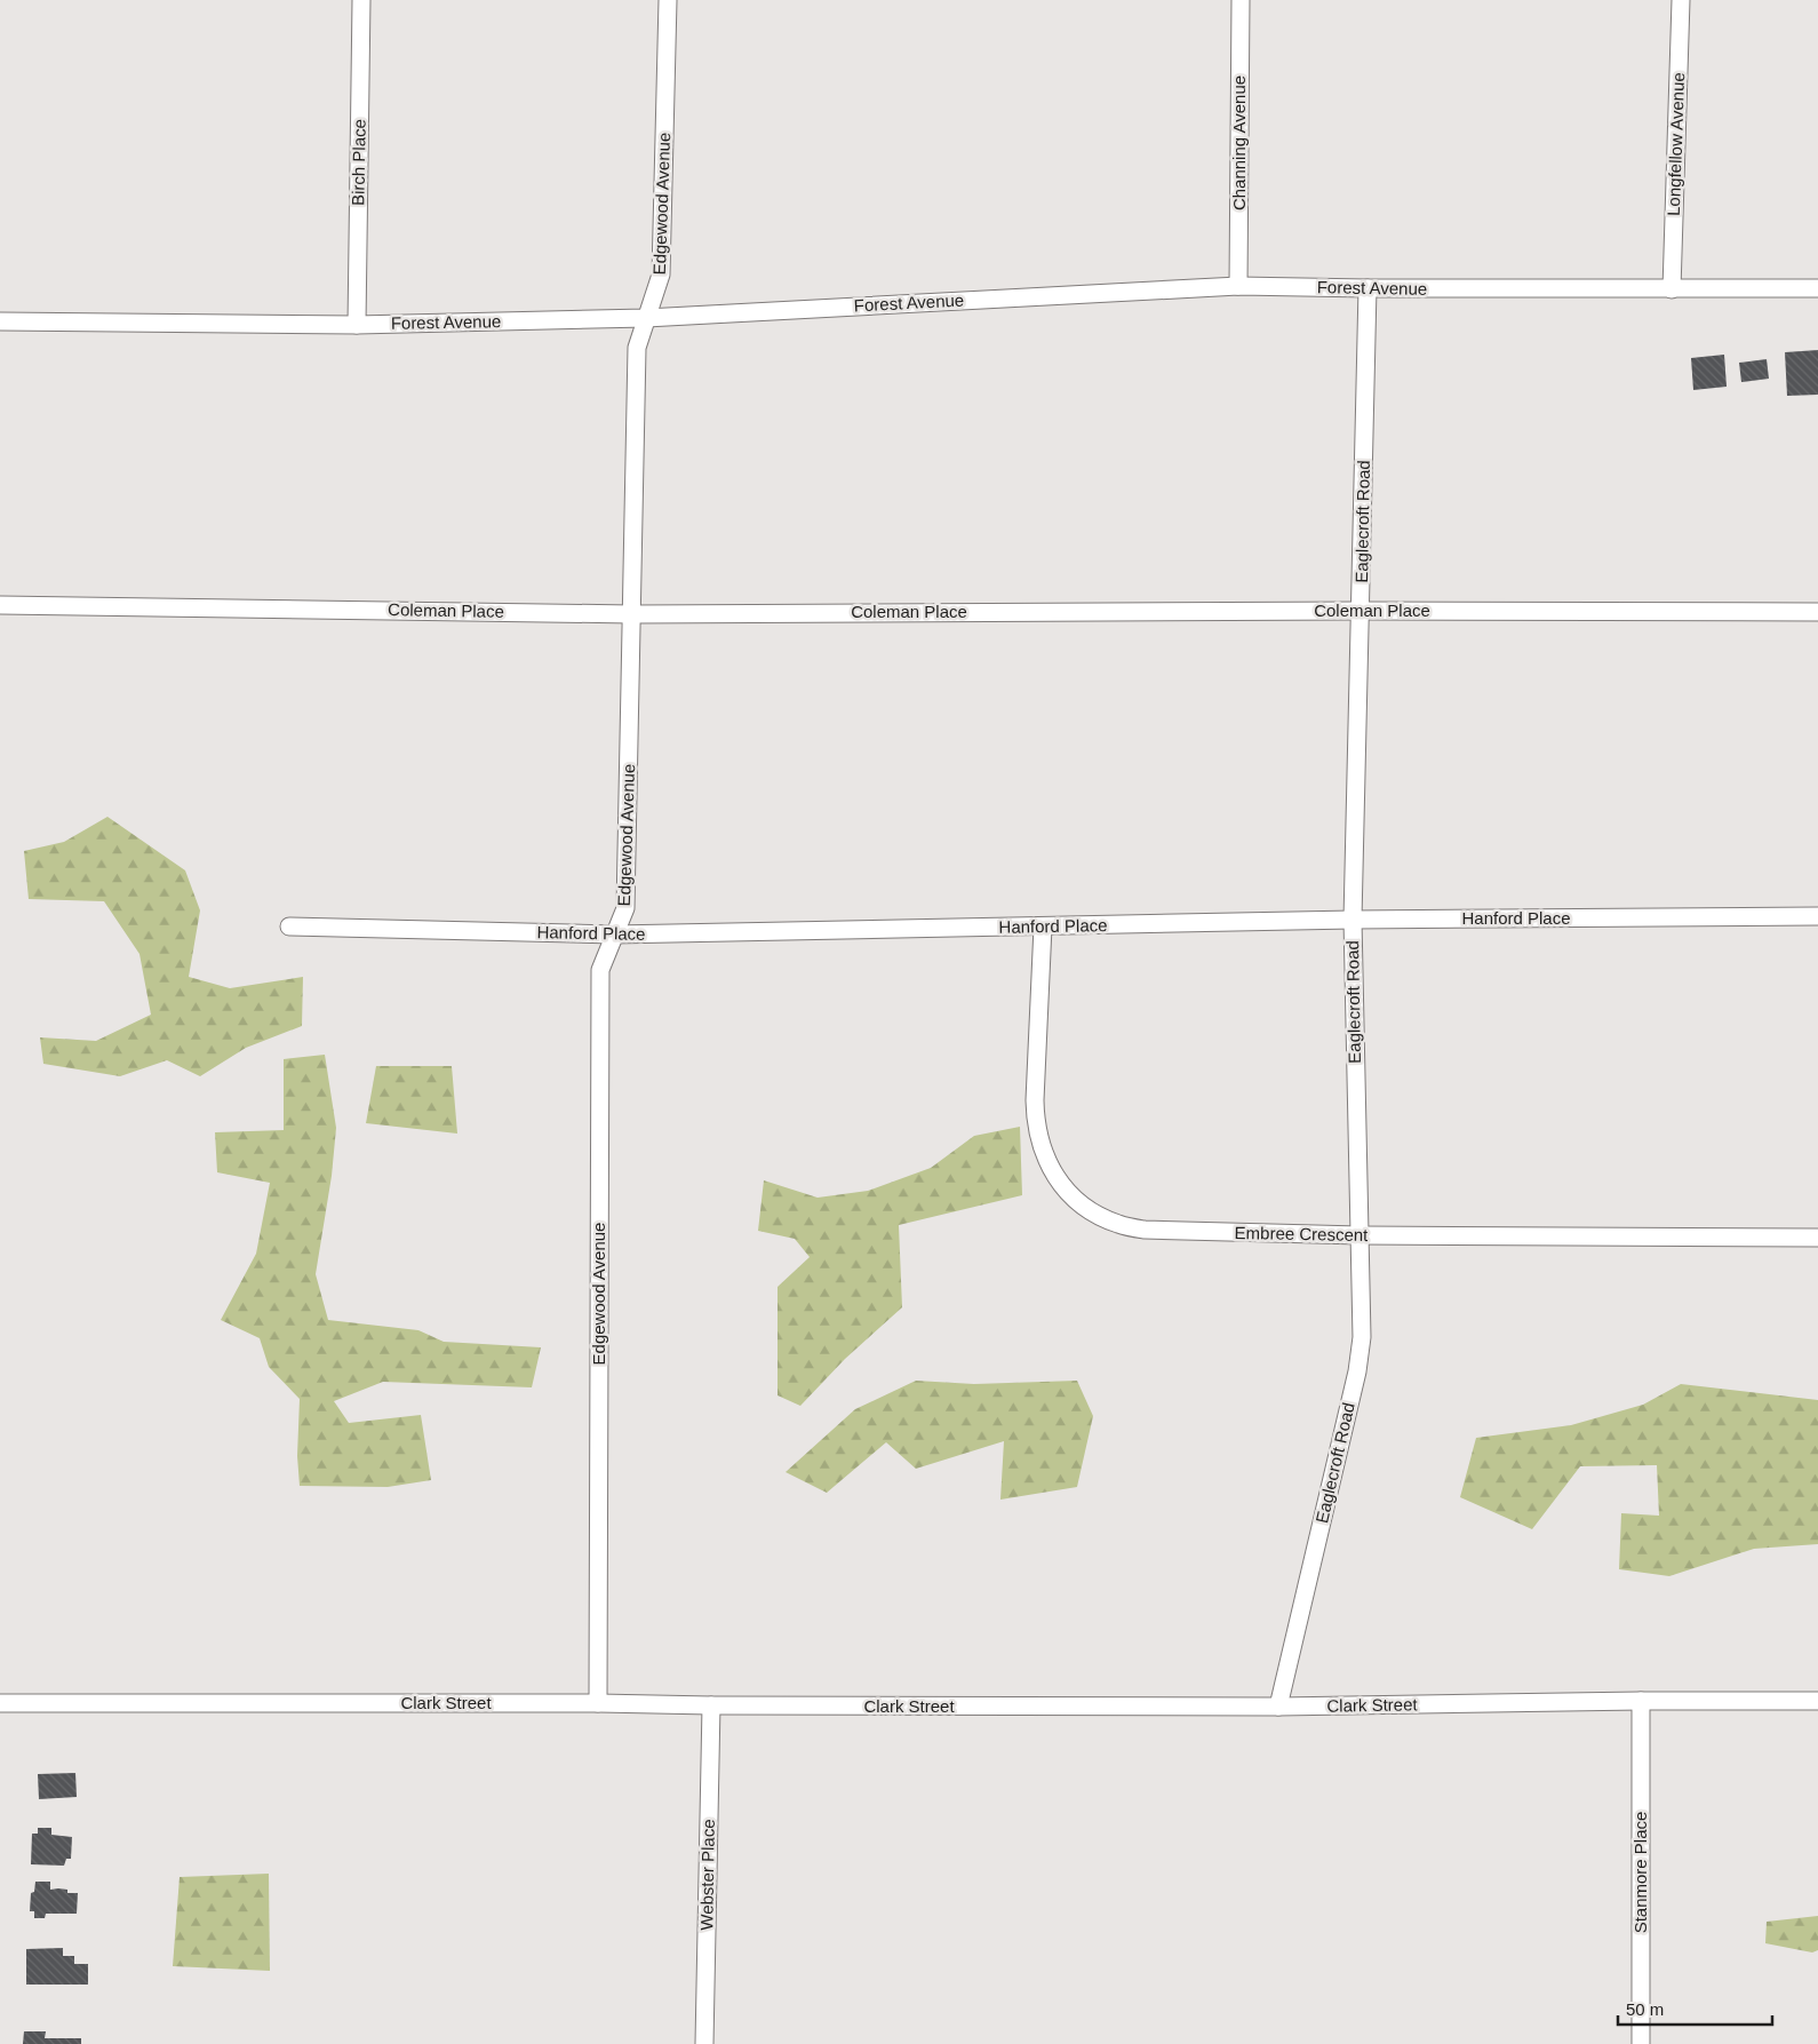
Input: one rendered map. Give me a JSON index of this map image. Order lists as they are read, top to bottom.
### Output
{
  "streets": {
    "street": [
      "Channing Avenue",
      "Longfellow Avenue",
      "Birch Place",
      "Edgewood Avenue",
      "Forest Avenue",
      "Eaglecroft Road",
      "Coleman Place",
      "Hanford Place",
      "Embree Crescent",
      "Clark Street",
      "Stanmore Place",
      "Webster Place"
    ]
  },
  "crossings": [
    ["Channing Avenue", "Forest Avenue"],
    ["Longfellow Avenue", "Forest Avenue"],
    ["Birch Place", "Forest Avenue"],
    ["Edgewood Avenue", "Forest Avenue"],
    ["Edgewood Avenue", "Coleman Place"],
    ["Edgewood Avenue", "Hanford Place"],
    ["Edgewood Avenue", "Clark Street"],
    ["Forest Avenue", "Eaglecroft Road"],
    ["Eaglecroft Road", "Coleman Place"],
    ["Eaglecroft Road", "Hanford Place"],
    ["Eaglecroft Road", "Embree Crescent"],
    ["Eaglecroft Road", "Clark Street"],
    ["Hanford Place", "Embree Crescent"],
    ["Clark Street", "Stanmore Place"],
    ["Clark Street", "Webster Place"]
  ],
  "scale_bar": "50 m"
}
